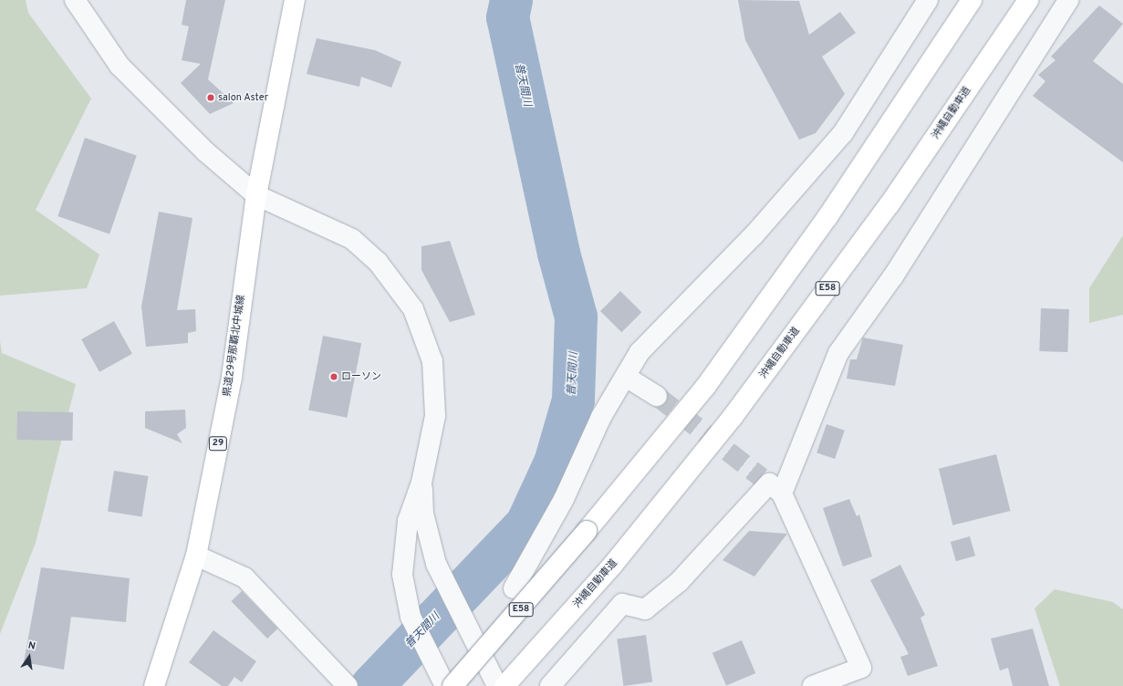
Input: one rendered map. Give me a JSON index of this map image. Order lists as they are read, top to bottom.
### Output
{
  "streets": {
    "main road": [
      "沖縄自動車道",
      "E58",
      "県道29号那覇北中城線",
      "29"
    ]
  },
  "water": ["普天間川"],
  "places": ["salon Aster", "ローソン"],
  "north": "top"
}
